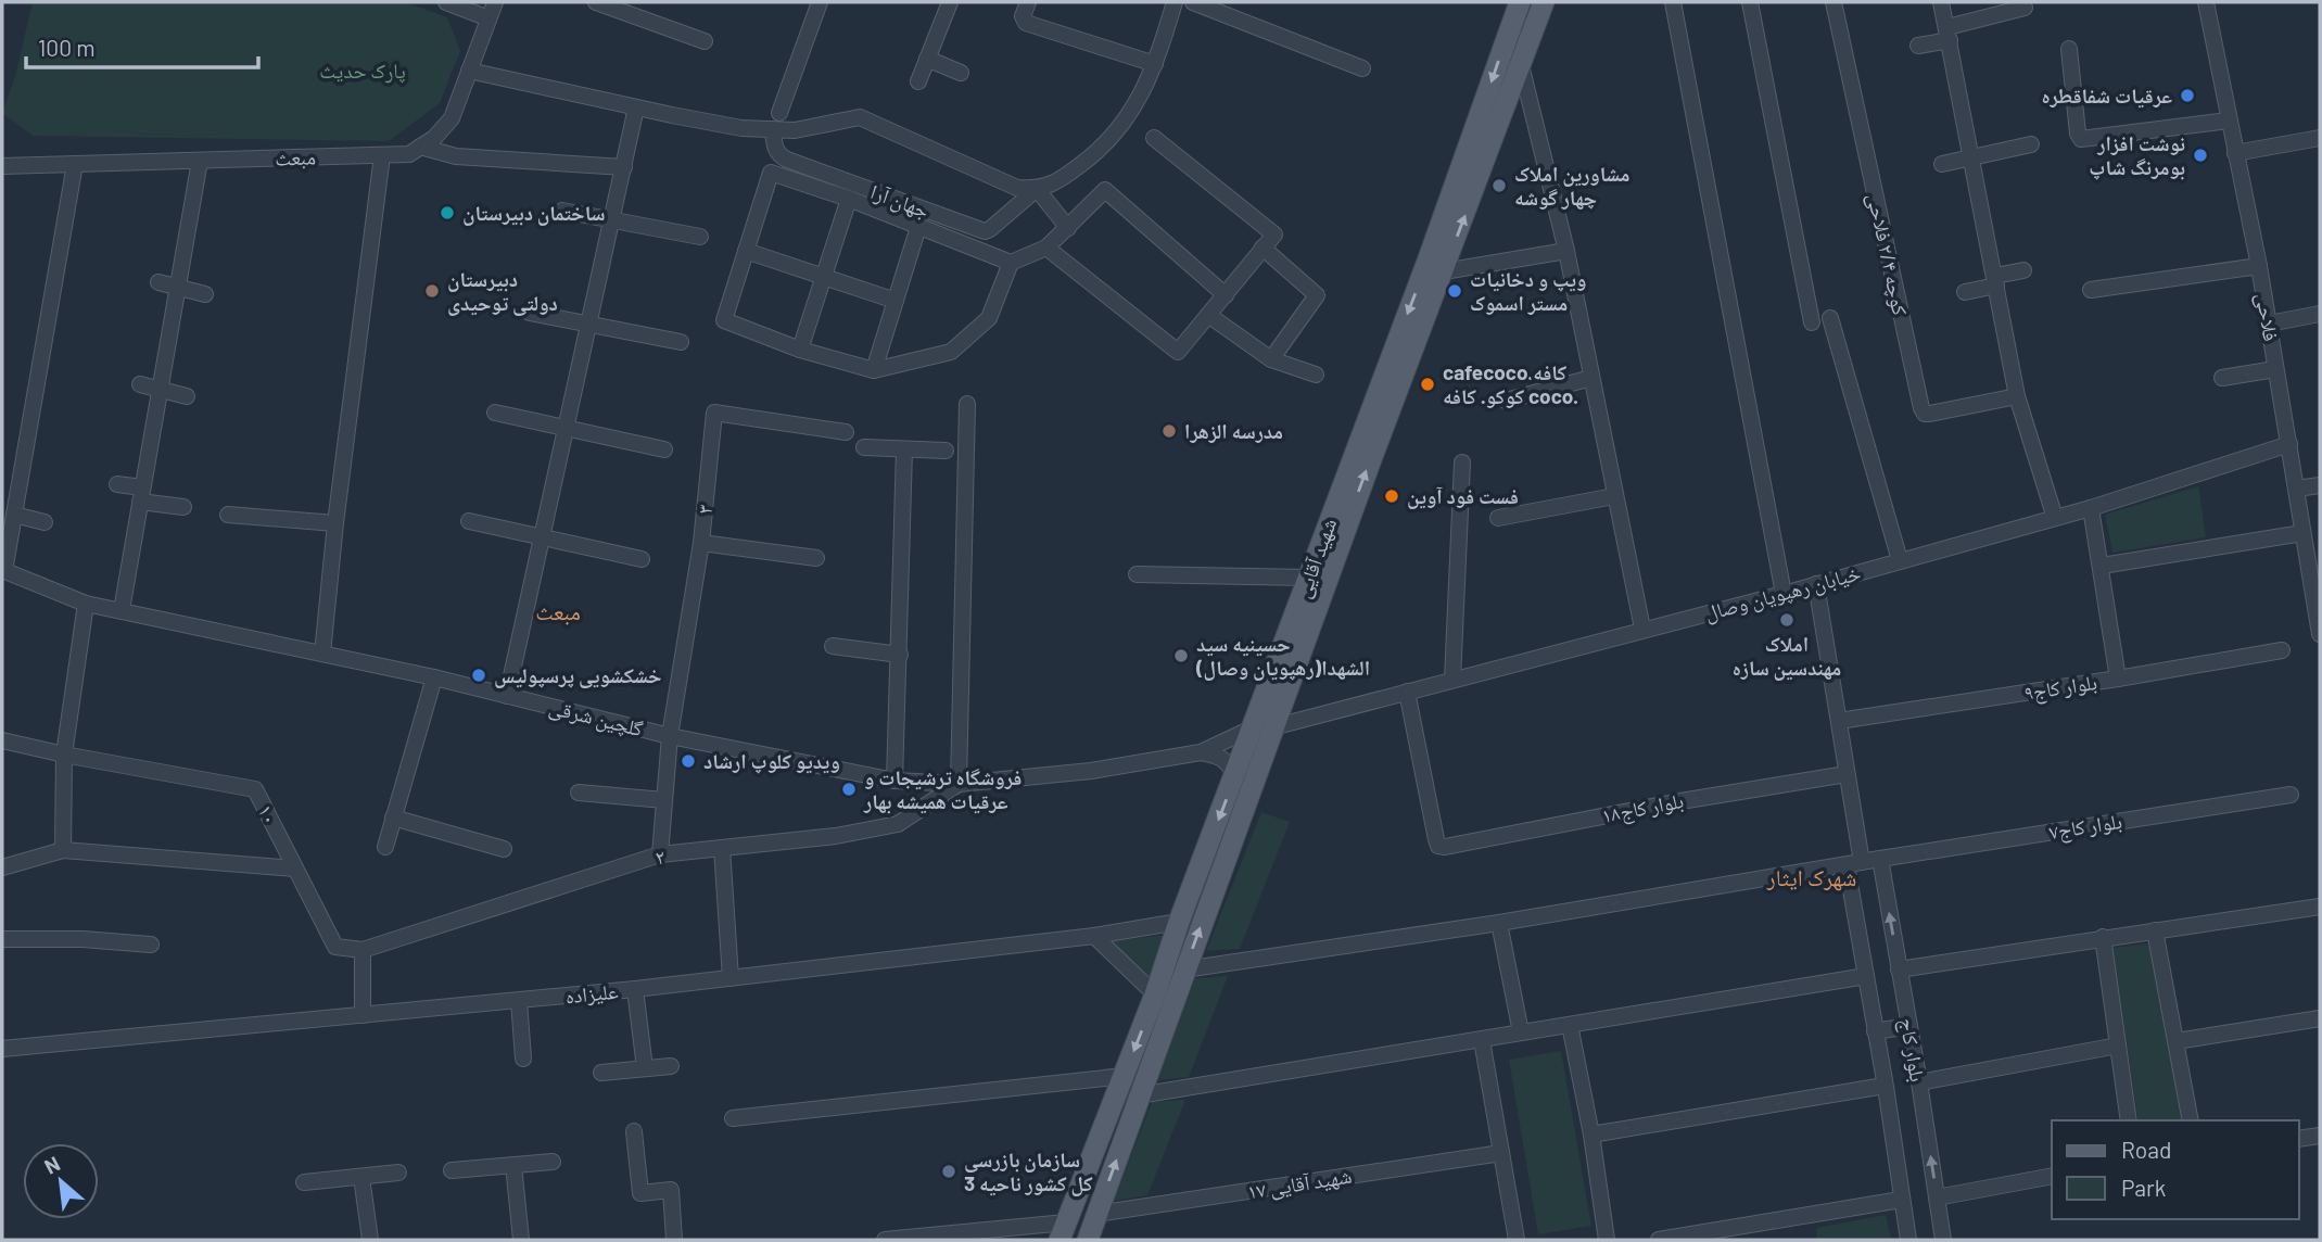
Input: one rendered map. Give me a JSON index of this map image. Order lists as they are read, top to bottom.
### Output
{
  "streets": {
    "main road": ["شهید آقایی"],
    "street": [
      "مبعث",
      "جهان آرا",
      "کوچه ۲/۴ فلاحی",
      "فلاحی",
      "۳",
      "خیابان رهپویان وصال",
      "بلوار کاج۹",
      "گلچین شرقی",
      "بلوار کاج۱۸",
      "۱۰",
      "بلوار کاج۷",
      "۲",
      "علیزاده",
      "بلوار کاج",
      "شهید آقایی ۱۷"
    ]
  },
  "crossings": [
    ["فلاحی", "خیابان رهپویان وصال"],
    ["۳", "گلچین شرقی"],
    ["۳", "۲"],
    ["شهید آقایی", "خیابان رهپویان وصال"],
    ["شهید آقایی", "بلوار کاج۷"],
    ["شهید آقایی", "علیزاده"],
    ["شهید آقایی", "شهید آقایی ۱۷"],
    ["خیابان رهپویان وصال", "گلچین شرقی"],
    ["خیابان رهپویان وصال", "بلوار کاج۱۸"],
    ["خیابان رهپویان وصال", "بلوار کاج"],
    ["بلوار کاج۹", "بلوار کاج"],
    ["گلچین شرقی", "۲"],
    ["بلوار کاج۱۸", "بلوار کاج"],
    ["۱۰", "۲"],
    ["بلوار کاج۷", "بلوار کاج"]
  ],
  "districts": ["مبعث", "شهرک ایثار"],
  "parks": ["پارک حدیث"],
  "places": [
    "عرقیات شفاقطره",
    "نوشت افزار بومرنگ شاپ",
    "مشاورین املاک چهار گوشه",
    "ساختمان دبیرستان",
    "دبیرستان دولتی توحیدی",
    "ویپ و دخانیات مستر اسموک",
    "cafecoco.کافه کوکو. کافه coco.",
    "مدرسه الزهرا",
    "فست فود آوین",
    "املاک مهندسین سازه",
    "حسینیه سید الشهدا(رهپویان وصال)",
    "خشکشویی پرسپولیس",
    "ویدیو کلوپ ارشاد",
    "فروشگاه ترشیجات و عرقیات همیشه بهار",
    "سازمان بازرسی کل کشور ناحیه 3"
  ],
  "legend": ["Road", "Park"],
  "scale_bar": "100 m",
  "north": "top left"
}
